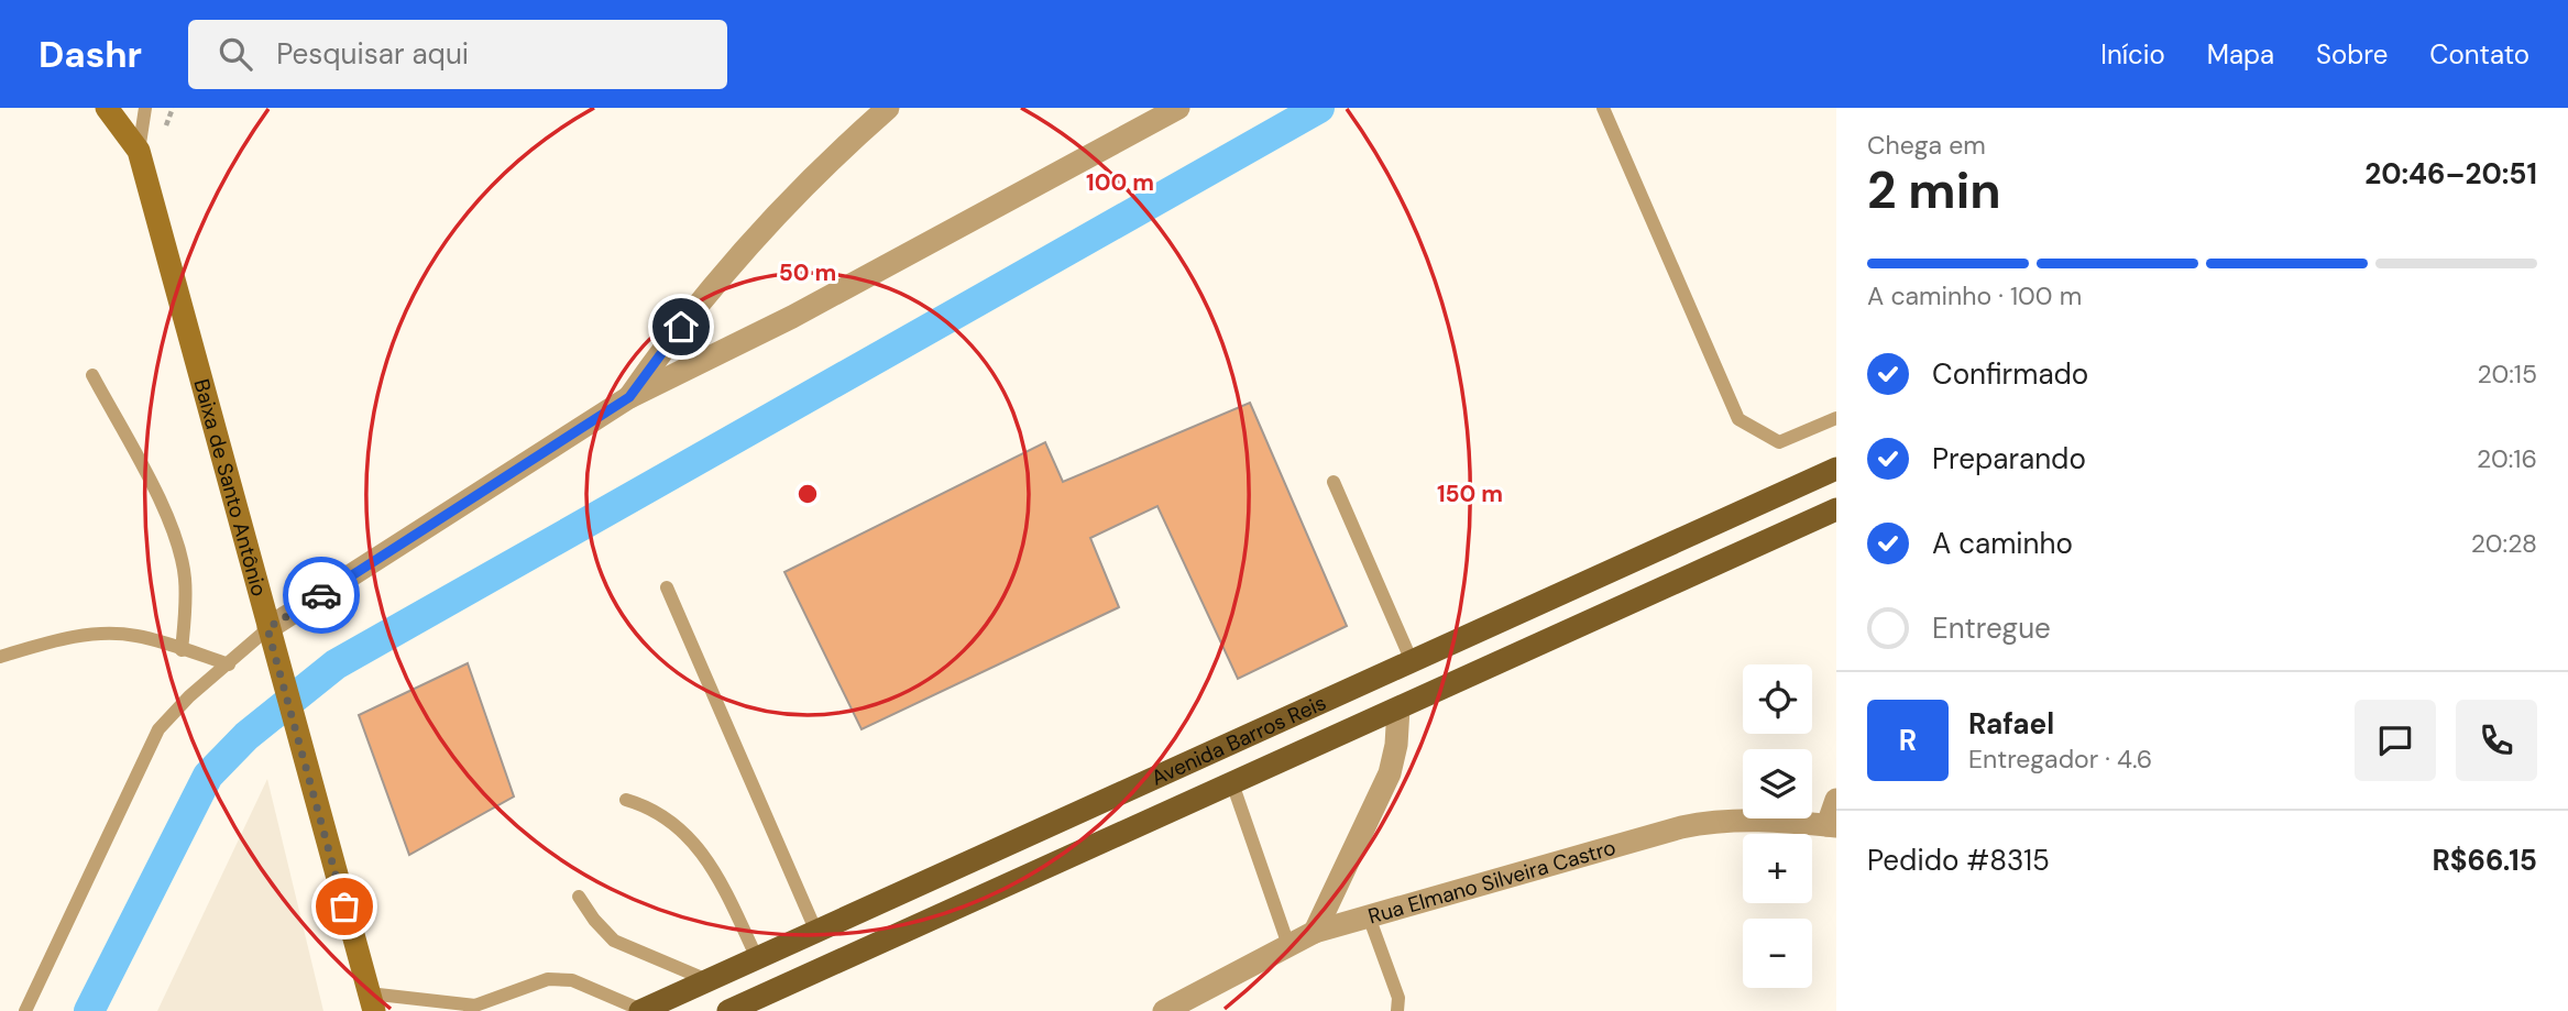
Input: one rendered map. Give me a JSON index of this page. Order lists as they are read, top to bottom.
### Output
{
  "streets": {
    "main road": ["Baixa de Santo Antônio", "Avenida Barros Reis"],
    "street": ["Rua Elmano Silveira Castro"]
  },
  "page": {
    "header": "Dashr",
    "search": "Pesquisar aqui",
    "nav": [
      "Início",
      "Mapa",
      "Sobre",
      "Contato"
    ],
    "heading": ["2 min", "Chega em", "20:46–20:51"],
    "panel": [
      "Rafael",
      "Entregador · 4.6",
      "Pedido #8315",
      "R$66.15"
    ],
    "bar": "A caminho · 100 m",
    "list": [
      ["Confirmado", "20:15"],
      ["Preparando", "20:16"],
      ["A caminho", "20:28"],
      "Entregue"
    ],
    "map_buttons": ["+", "−"],
    "round": "R"
  },
  "rings": ["100 m", "50 m", "150 m"]
}
